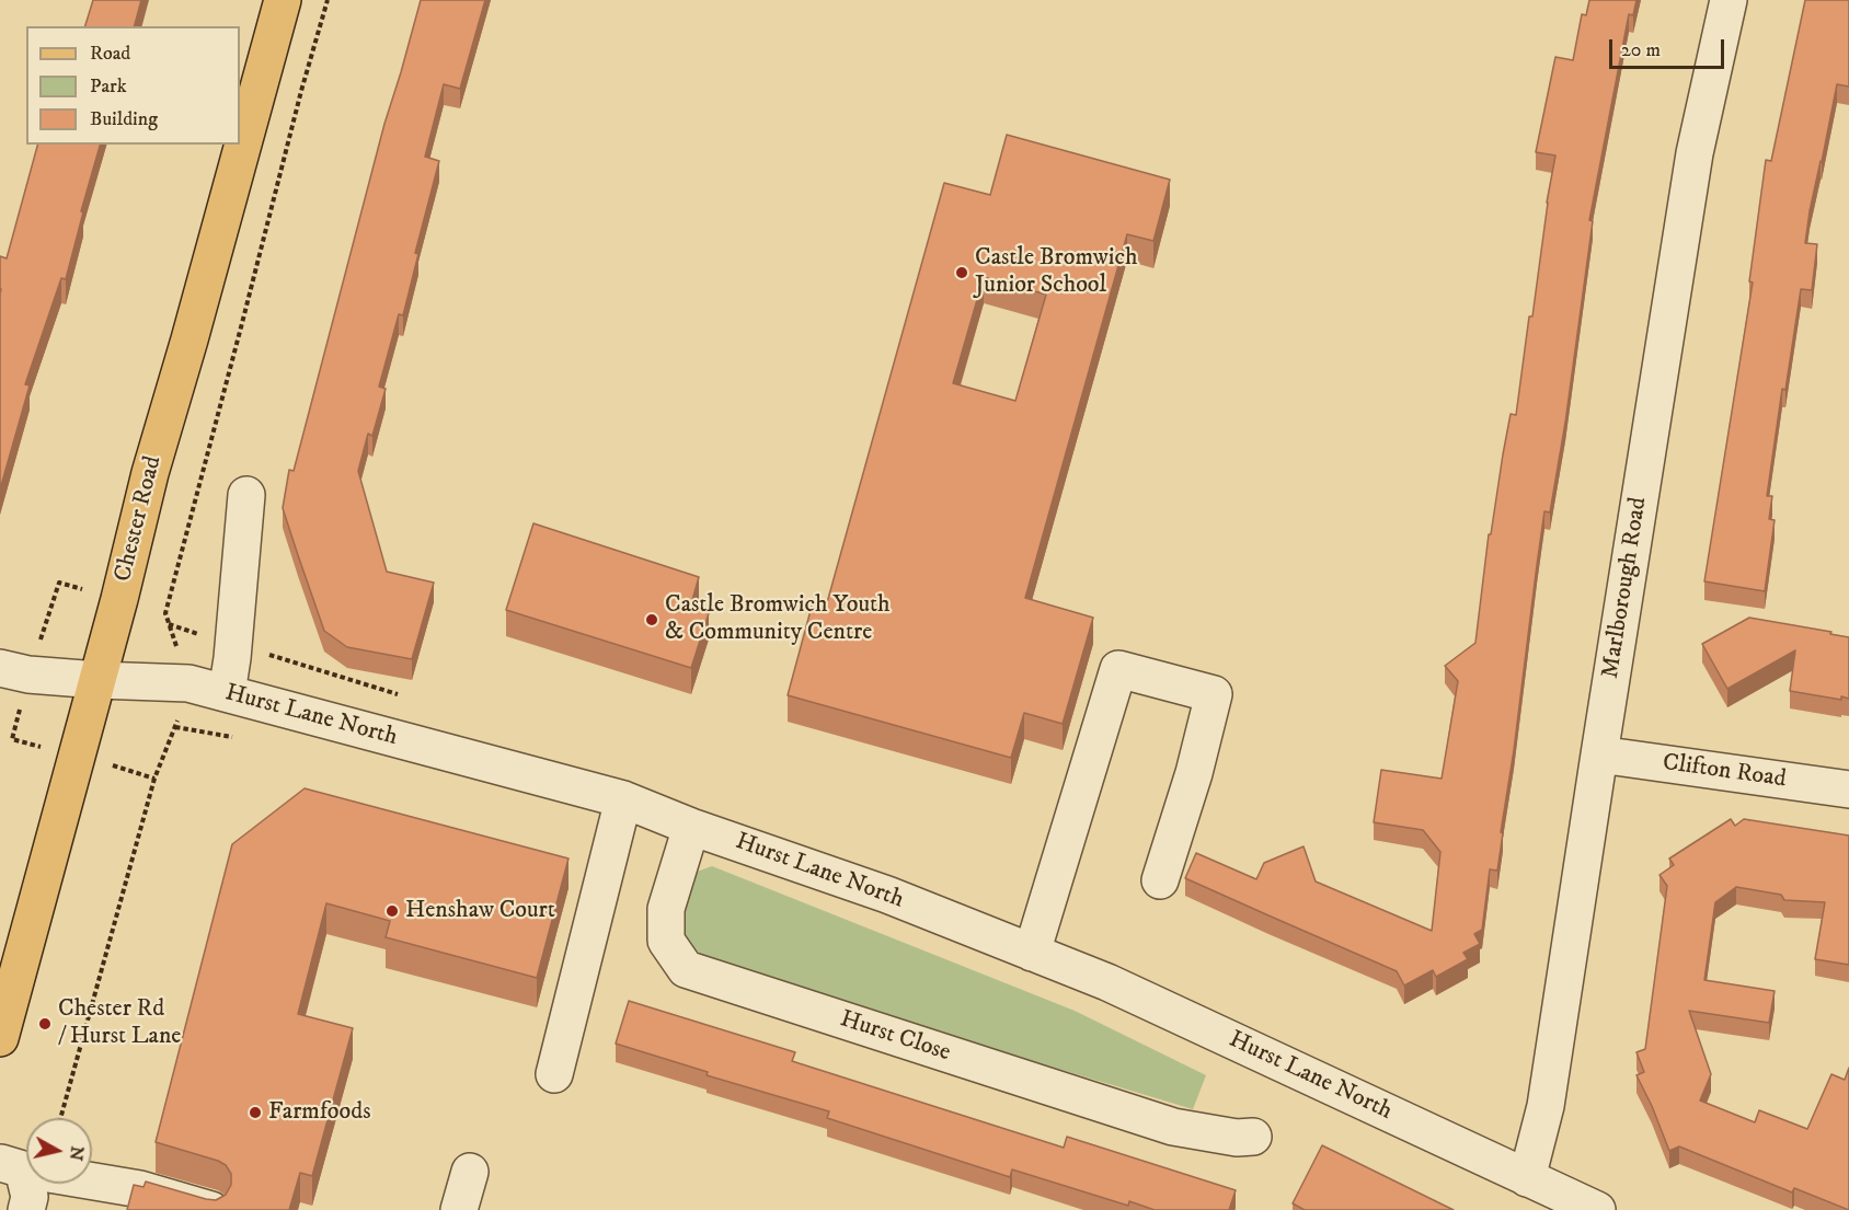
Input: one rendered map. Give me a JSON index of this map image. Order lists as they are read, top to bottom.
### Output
{
  "streets": {
    "main road": ["Chester Road"],
    "street": [
      "Marlborough Road",
      "Hurst Lane North",
      "Clifton Road",
      "Hurst Close"
    ]
  },
  "crossings": [
    ["Chester Road", "Hurst Lane North"],
    ["Marlborough Road", "Hurst Lane North"],
    ["Marlborough Road", "Clifton Road"],
    ["Hurst Lane North", "Hurst Close"]
  ],
  "places": [
    "Castle Bromwich Junior School",
    "Castle Bromwich Youth & Community Centre",
    "Henshaw Court",
    "Chester Rd / Hurst Lane",
    "Farmfoods"
  ],
  "legend": ["Road", "Park", "Building"],
  "scale_bar": "20 m",
  "north": "right"
}
